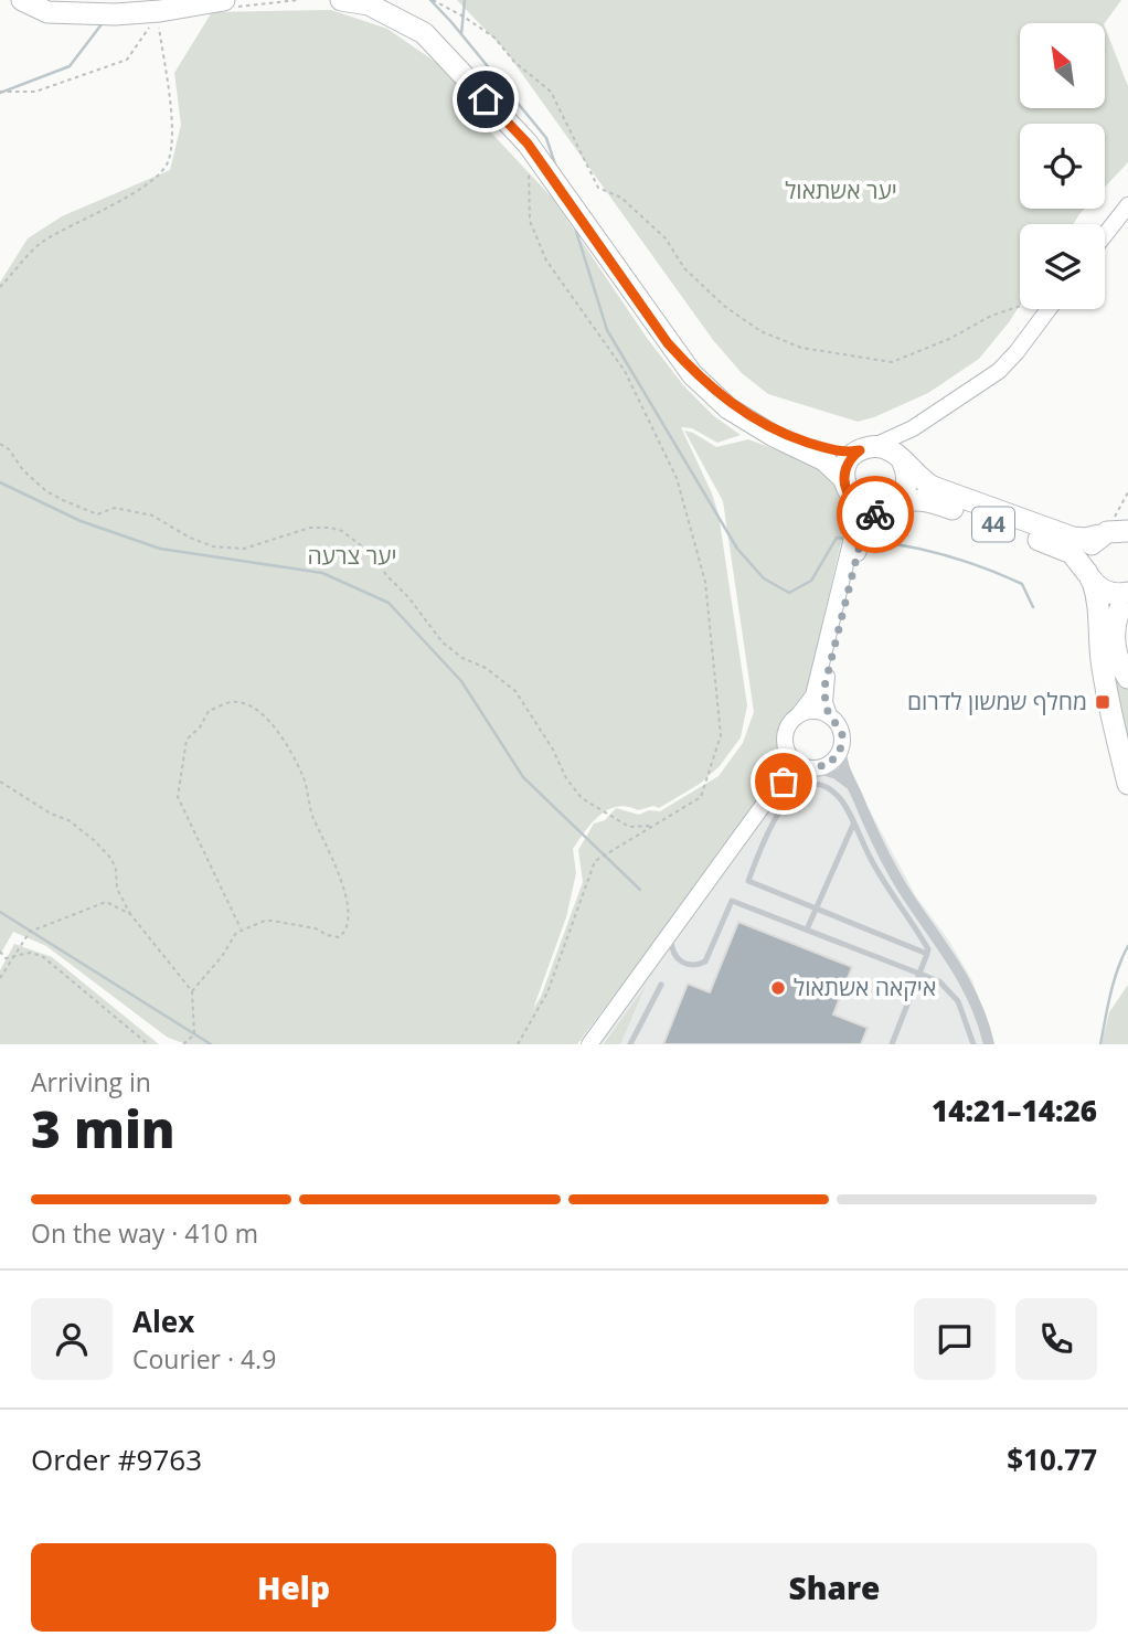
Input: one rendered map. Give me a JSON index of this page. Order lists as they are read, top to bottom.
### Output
{
  "streets": {
    "highway": ["44"]
  },
  "parks": ["יער אשתאול", "יער צרעה"],
  "places": {
    "transit": ["מחלף שמשון לדרום"],
    "other": ["איקאה אשתאול"]
  },
  "north": "top left",
  "page": {
    "heading": ["3 min", "Arriving in", "14:21–14:26"],
    "panel": [
      "Alex",
      "Courier · 4.9",
      "Order #9763",
      "$10.77"
    ],
    "bar": "On the way · 410 m",
    "buttons": ["Help", "Share"]
  }
}
